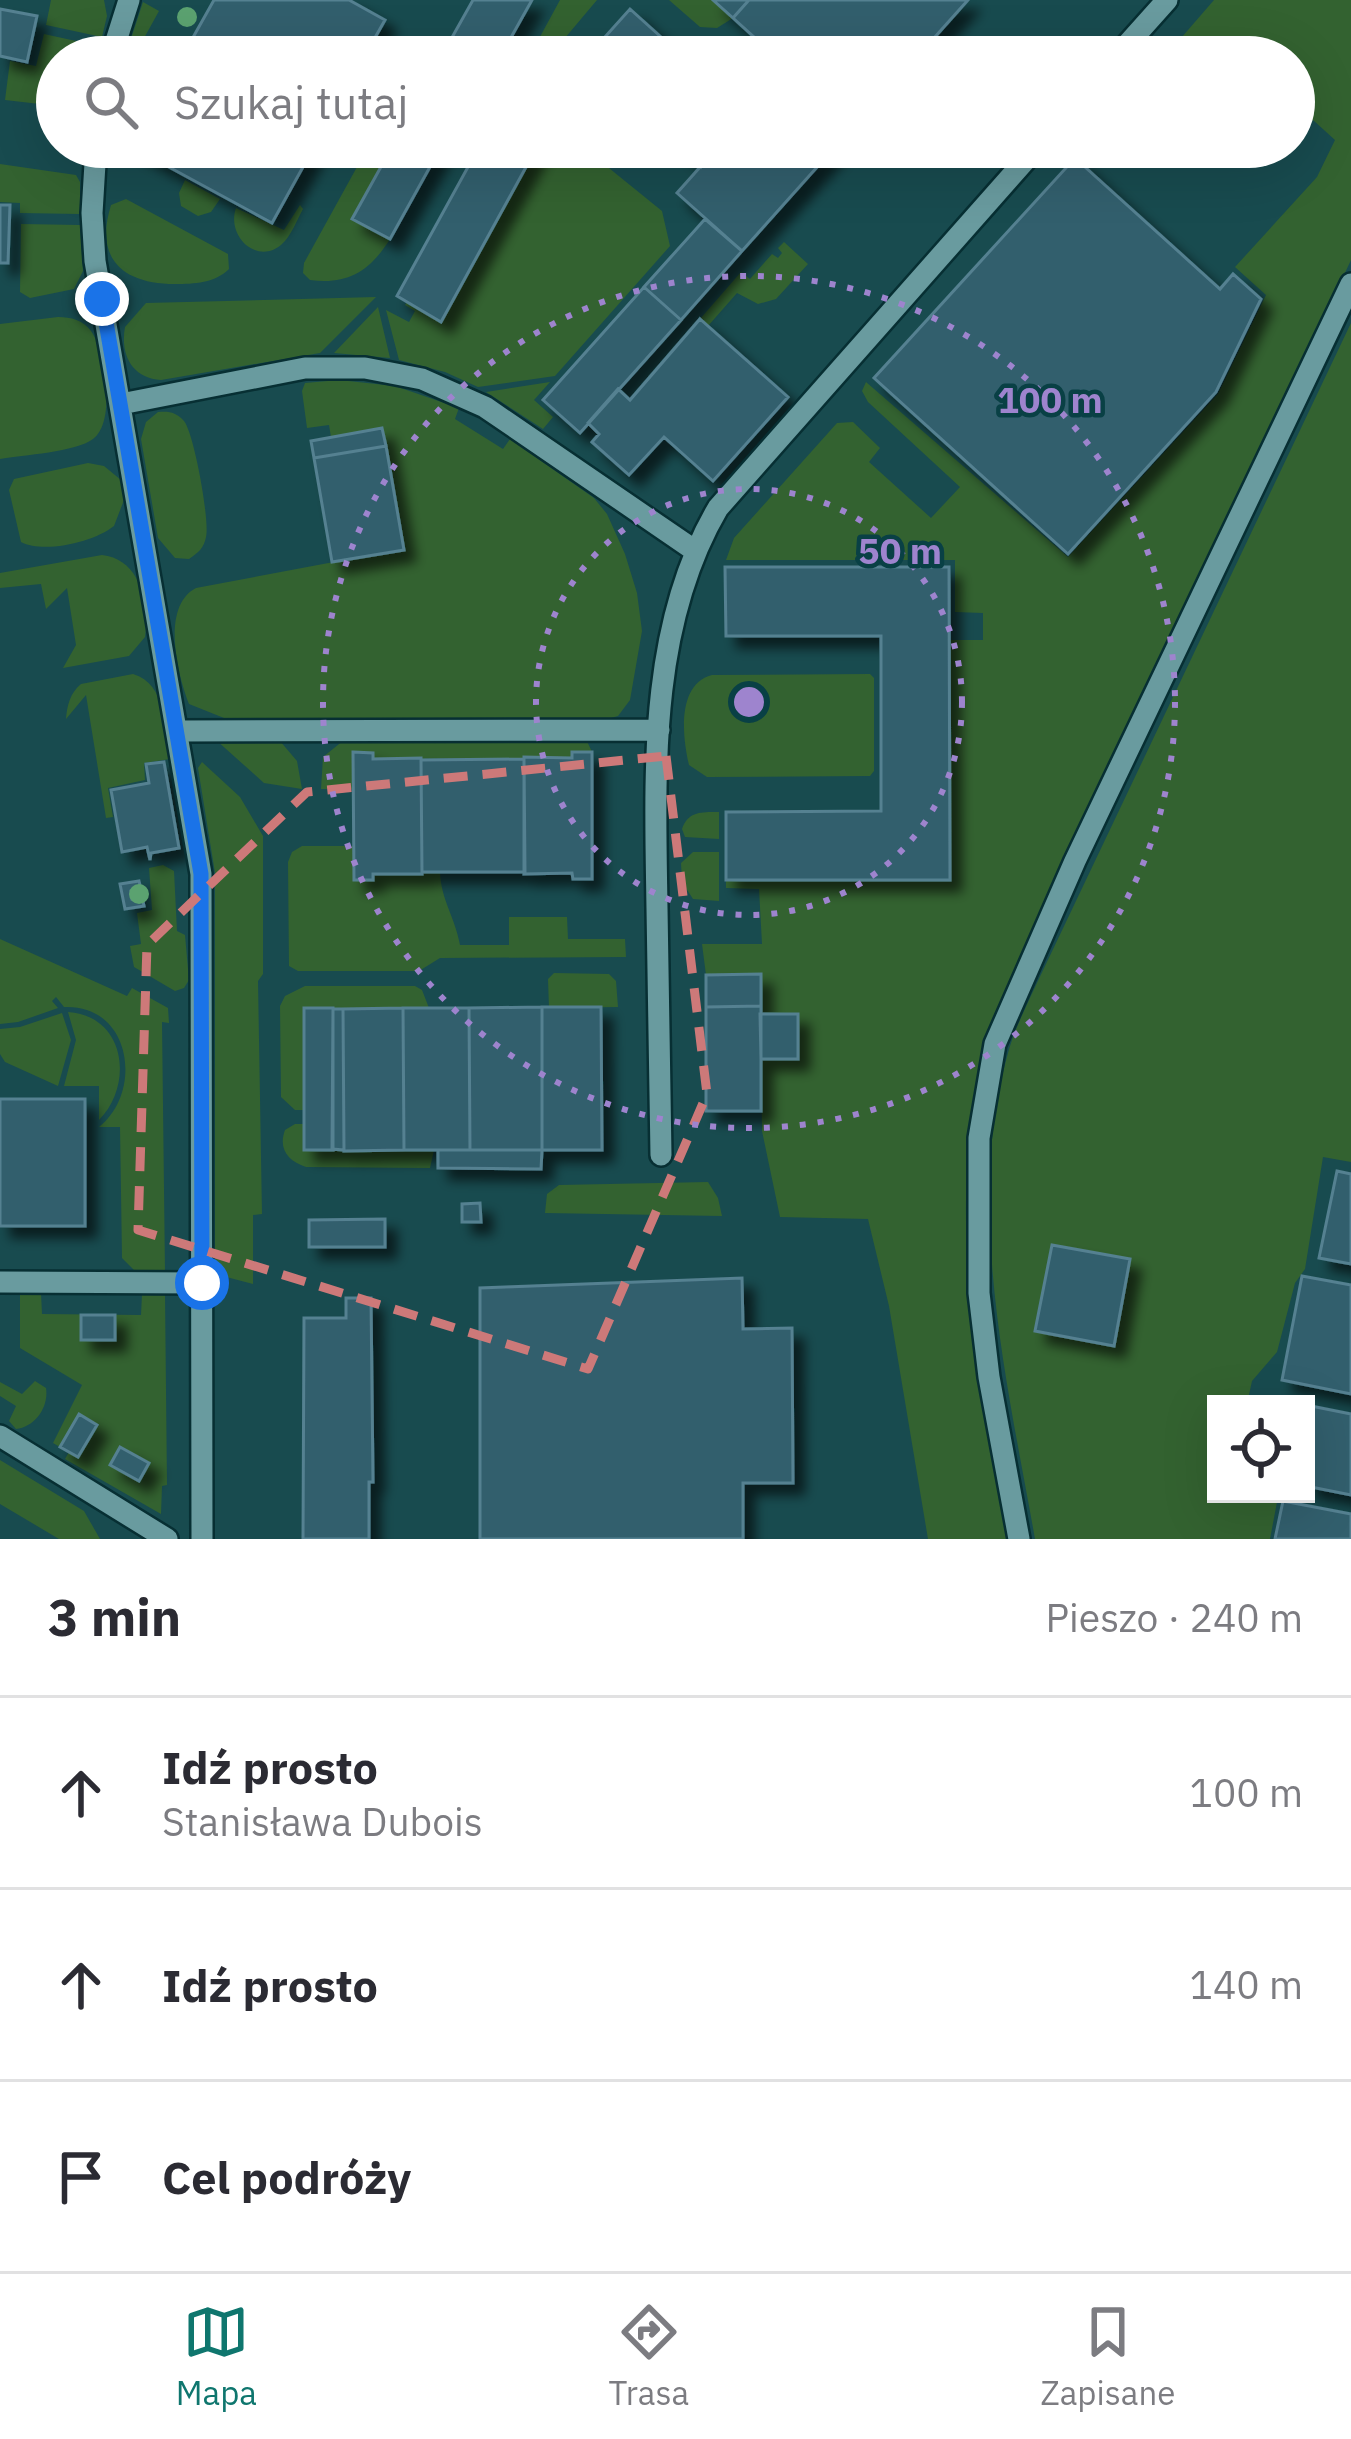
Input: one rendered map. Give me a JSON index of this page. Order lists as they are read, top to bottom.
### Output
{
  "page": {
    "search": "Szukaj tutaj",
    "heading": ["3 min", "Pieszo · 240 m"],
    "list": [
      ["Idź prosto", "Stanisława Dubois", "100 m"],
      ["Idź prosto", "140 m"],
      "Cel podróży"
    ],
    "nav": ["Mapa", "Trasa", "Zapisane"]
  },
  "rings": ["100 m", "50 m"]
}
